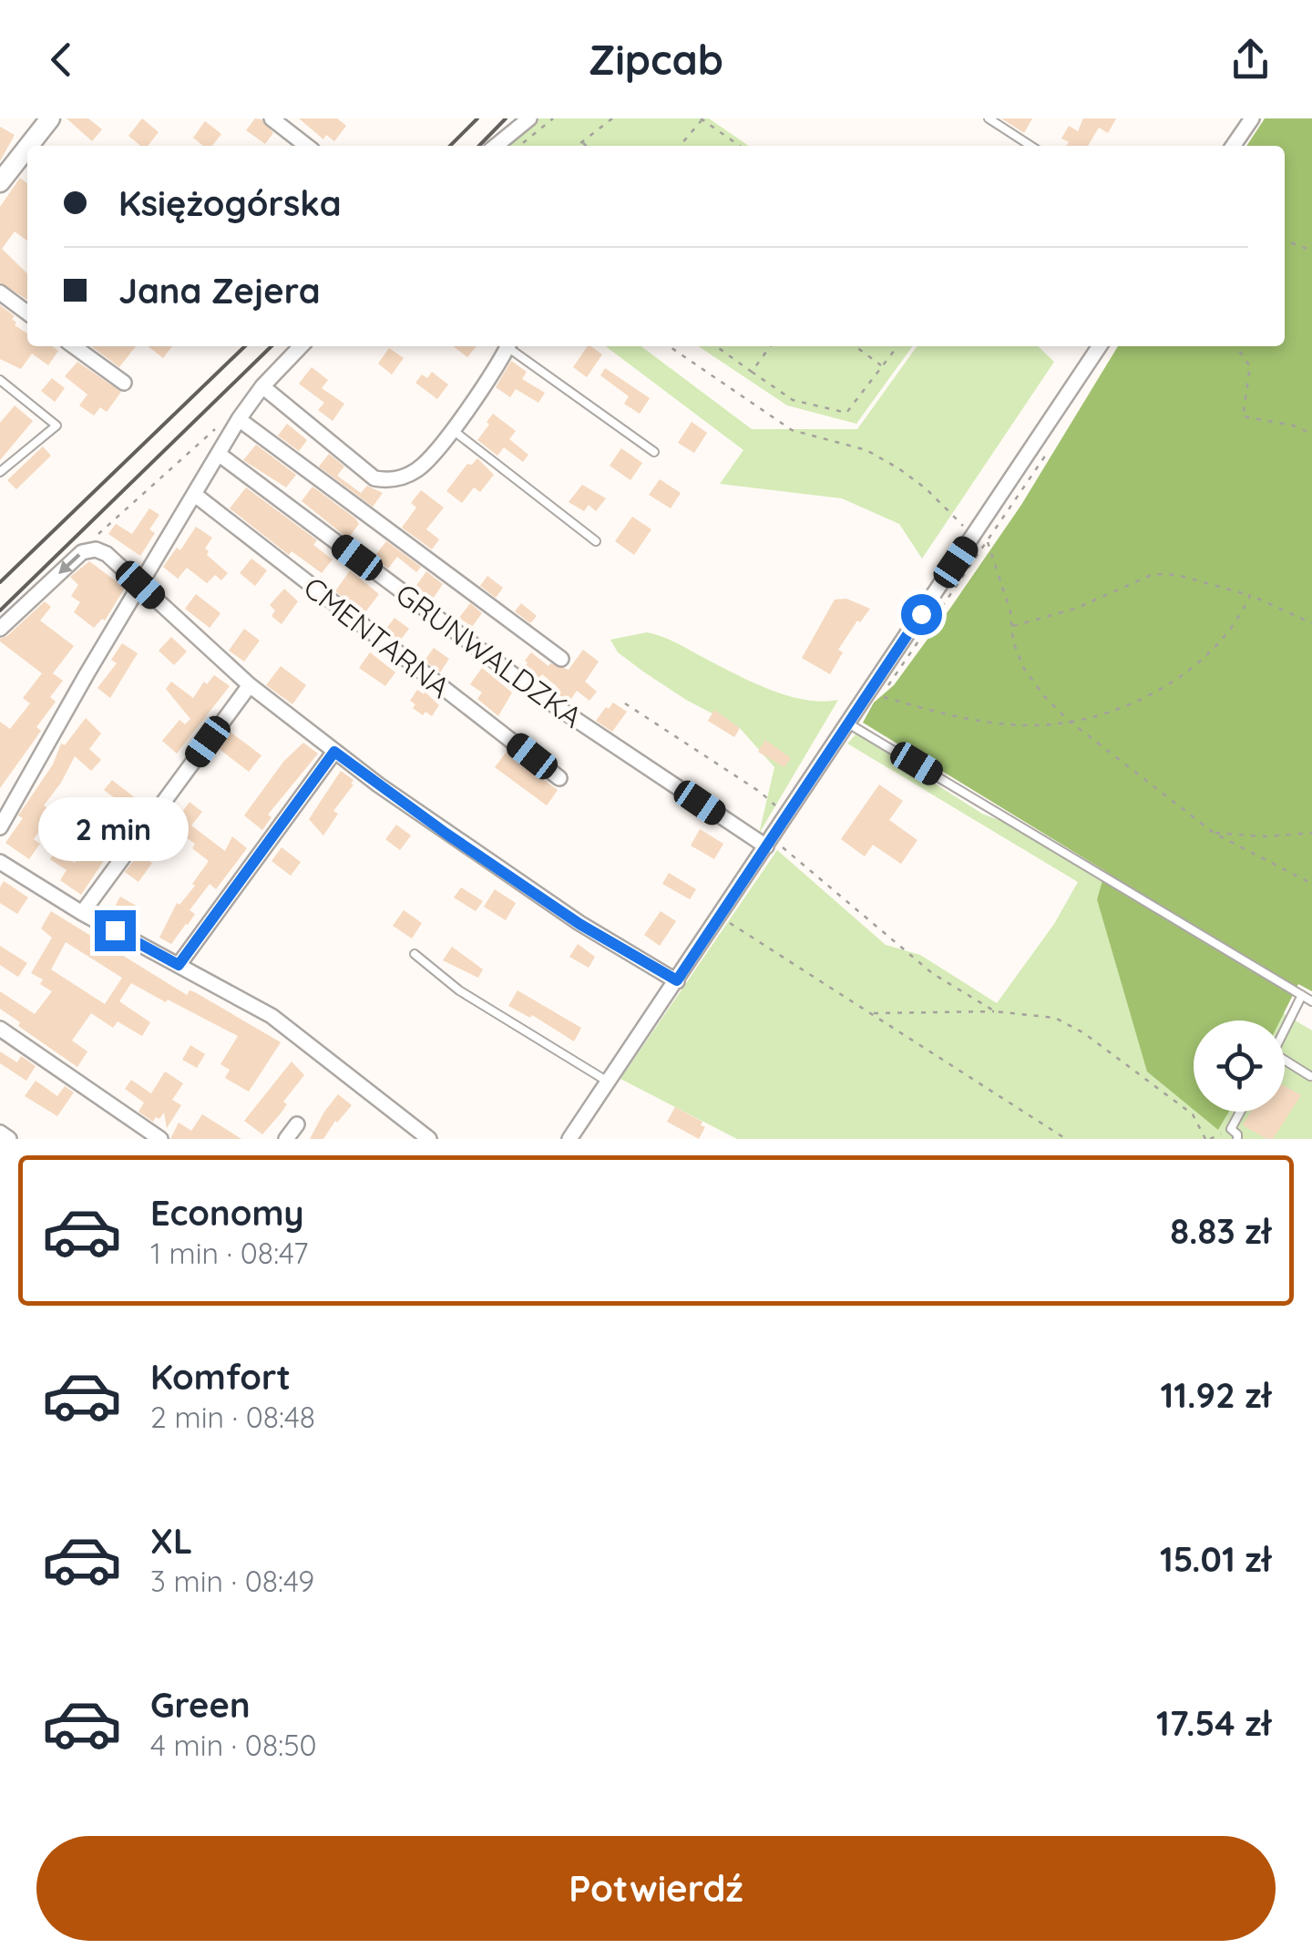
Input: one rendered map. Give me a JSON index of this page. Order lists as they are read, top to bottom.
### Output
{
  "streets": {
    "street": ["CMENTARNA", "GRUNWALDZKA"]
  },
  "page": {
    "header": "Zipcab",
    "banner": ["Księżogórska", "Jana Zejera"],
    "bubble": "2 min",
    "list": [
      {
        "name": "Economy",
        "note": "1 min · 08:47",
        "value": "8.83 zł"
      },
      {
        "name": "Komfort",
        "note": "2 min · 08:48",
        "value": "11.92 zł"
      },
      {
        "name": "XL",
        "note": "3 min · 08:49",
        "value": "15.01 zł"
      },
      {
        "name": "Green",
        "note": "4 min · 08:50",
        "value": "17.54 zł"
      }
    ],
    "buttons": "Potwierdź"
  }
}
